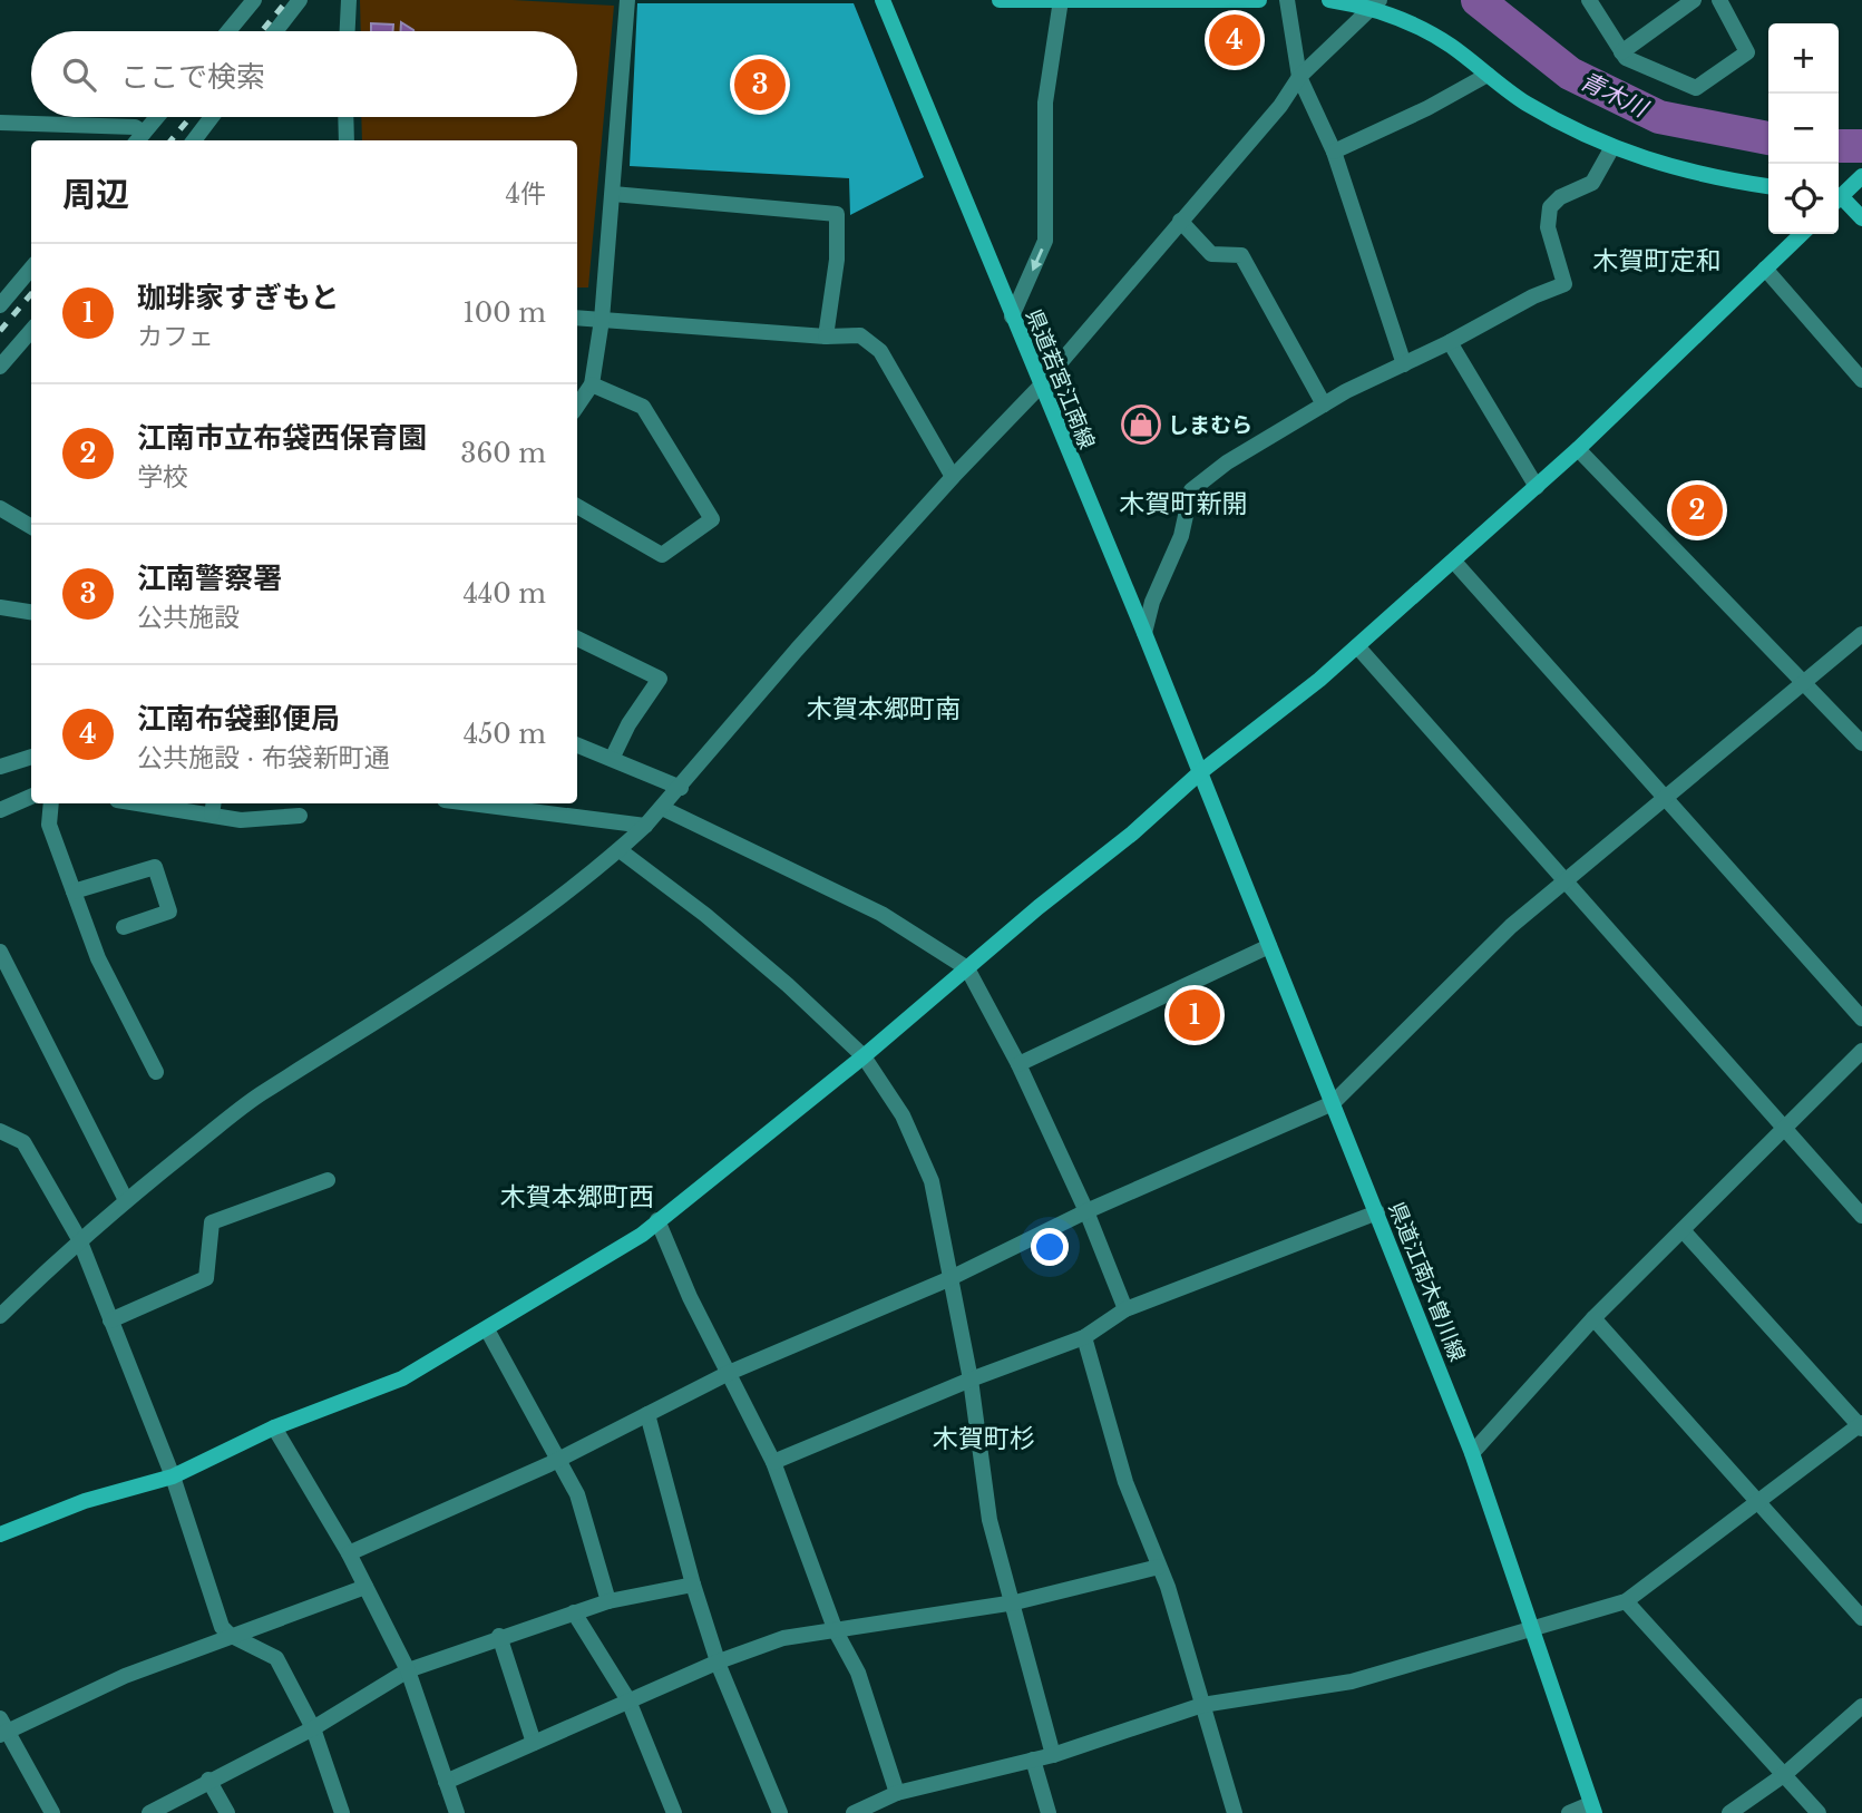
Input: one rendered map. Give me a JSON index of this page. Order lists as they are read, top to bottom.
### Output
{
  "streets": {
    "street": ["県道若宮江南線", "県道江南木曽川線"]
  },
  "crossings": [
    ["県道若宮江南線", "県道江南木曽川線"]
  ],
  "districts": [
    "木賀町定和",
    "木賀町新開",
    "木賀本郷町南",
    "木賀本郷町西",
    "木賀町杉"
  ],
  "water": ["青木川"],
  "places": {
    "shop": ["しまむら"]
  },
  "page": {
    "pins": [
      "4",
      "3",
      "2",
      "1"
    ],
    "map_buttons": ["+", "−"],
    "search": "ここで検索",
    "heading": ["周辺", "4件"],
    "list": [
      {
        "mark": "1",
        "name": "珈琲家すぎもと",
        "note": "カフェ",
        "value": "100 m"
      },
      {
        "mark": "2",
        "name": "江南市立布袋西保育園",
        "note": "学校",
        "value": "360 m"
      },
      {
        "mark": "3",
        "name": "江南警察署",
        "note": "公共施設",
        "value": "440 m"
      },
      {
        "mark": "4",
        "name": "江南布袋郵便局",
        "note": "公共施設 · 布袋新町通",
        "value": "450 m"
      }
    ]
  }
}
